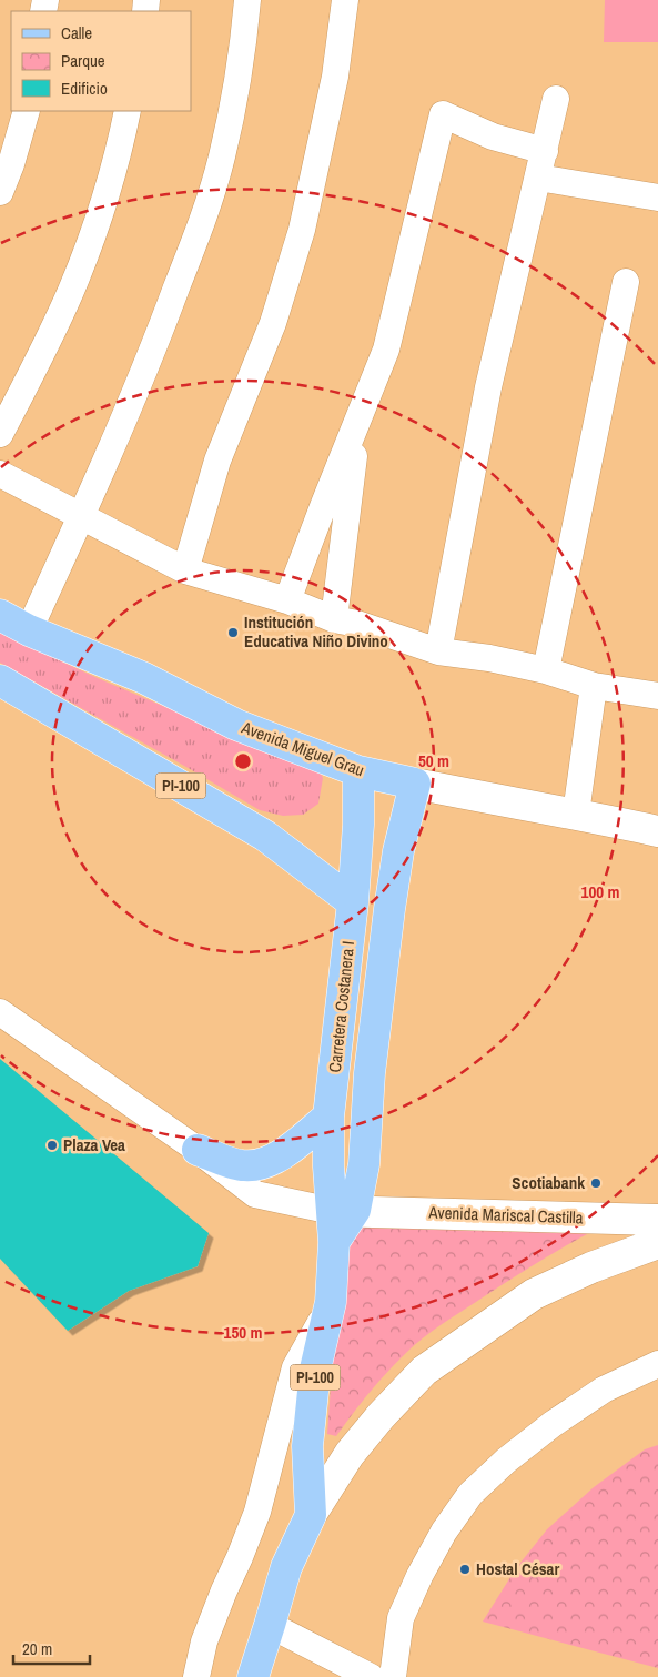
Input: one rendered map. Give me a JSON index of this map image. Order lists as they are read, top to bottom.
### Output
{
  "streets": {
    "main road": [
      "Avenida Miguel Grau",
      "PI-100",
      "Carretera Costanera I",
      "Avenida Mariscal Castilla"
    ]
  },
  "crossings": [
    ["Avenida Miguel Grau", "Carretera Costanera I"],
    ["PI-100", "Carretera Costanera I"],
    ["Carretera Costanera I", "Avenida Mariscal Castilla"]
  ],
  "places": [
    "Institución Educativa Niño Divino",
    "Plaza Vea",
    "Scotiabank",
    "Hostal César"
  ],
  "legend": ["Calle", "Parque", "Edificio"],
  "scale_bar": "20 m",
  "rings": ["50 m", "100 m", "150 m"]
}
